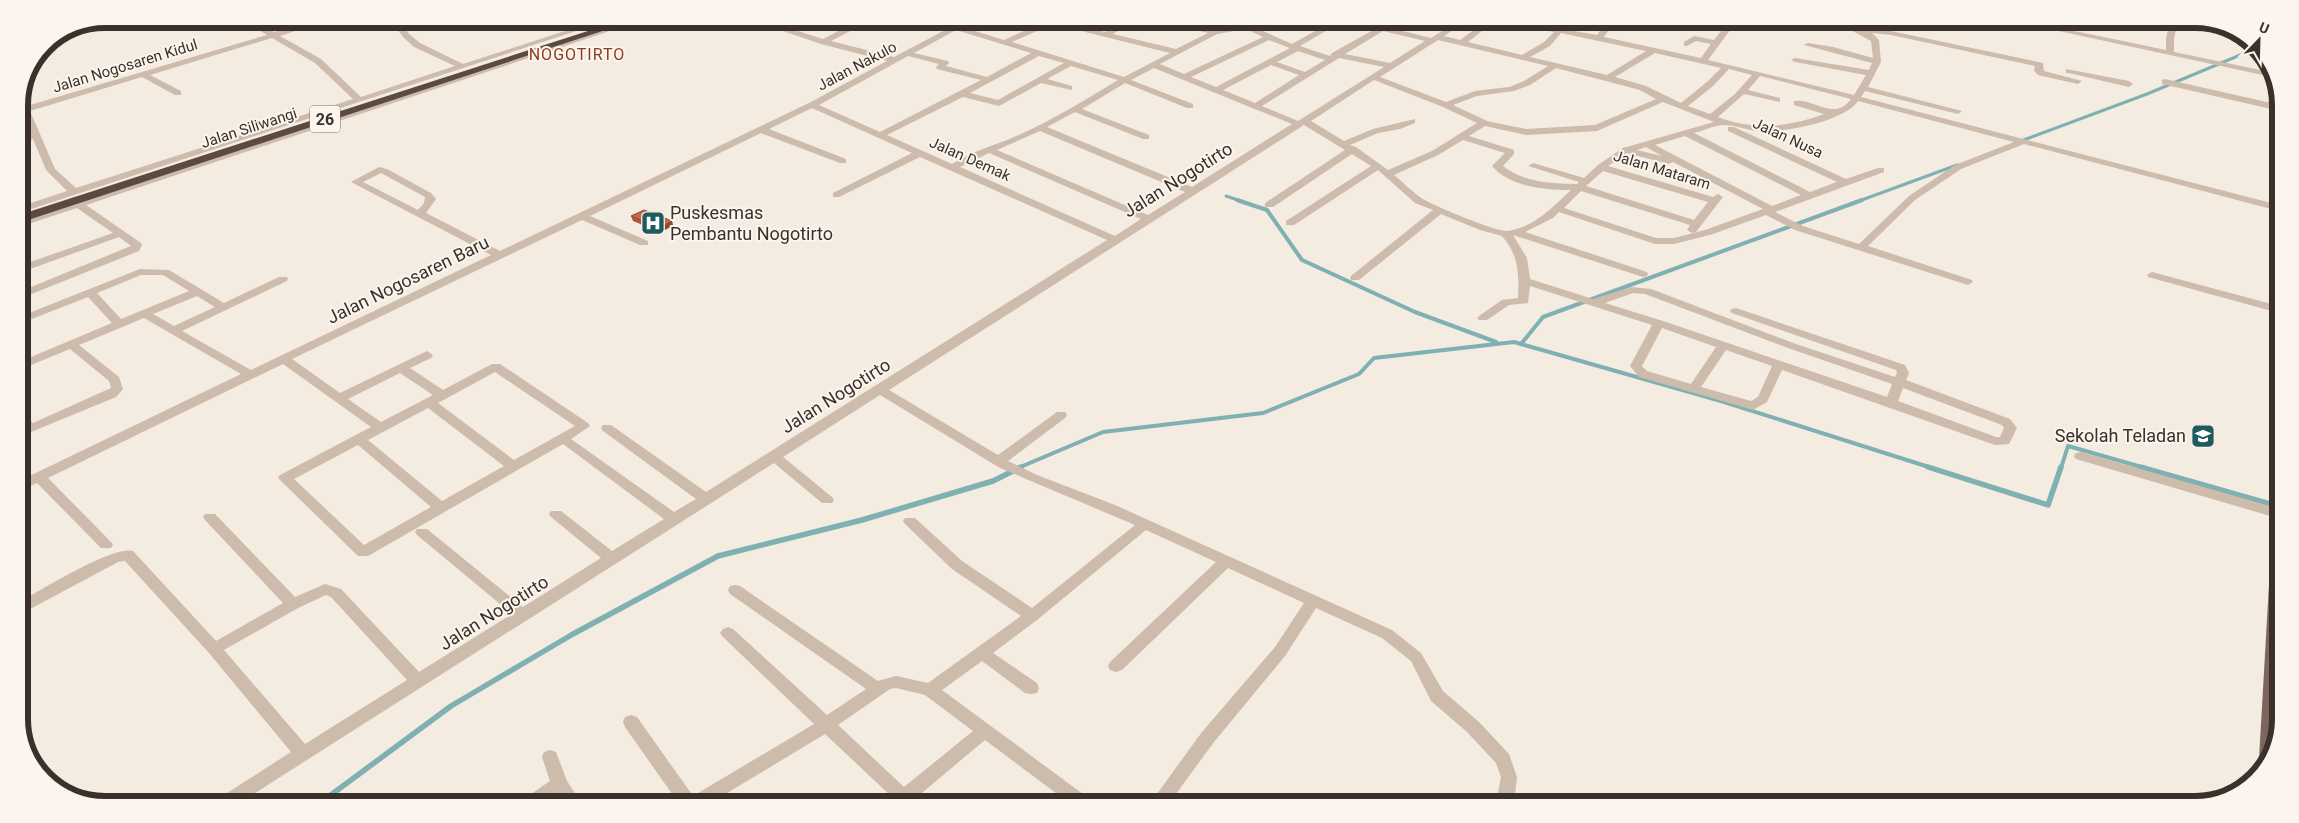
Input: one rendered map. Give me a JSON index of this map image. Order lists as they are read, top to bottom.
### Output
{
  "streets": {
    "highway": ["26", "Jalan Siliwangi"],
    "street": [
      "Jalan Nogosaren Kidul",
      "Jalan Nakulo",
      "Jalan Nusa",
      "Jalan Demak",
      "Jalan Mataram",
      "Jalan Nogotirto",
      "Jalan Nogosaren Baru"
    ]
  },
  "crossings": [
    ["Jalan Nakulo", "Jalan Demak"],
    ["Jalan Nakulo", "Jalan Nogosaren Baru"],
    ["Jalan Demak", "Jalan Nogotirto"],
    ["Jalan Demak", "Jalan Nogosaren Baru"]
  ],
  "districts": ["NOGOTIRTO"],
  "places": {
    "hospital": ["Puskesmas Pembantu Nogotirto"],
    "school or university": ["Sekolah Teladan"]
  },
  "north": "top right"
}
